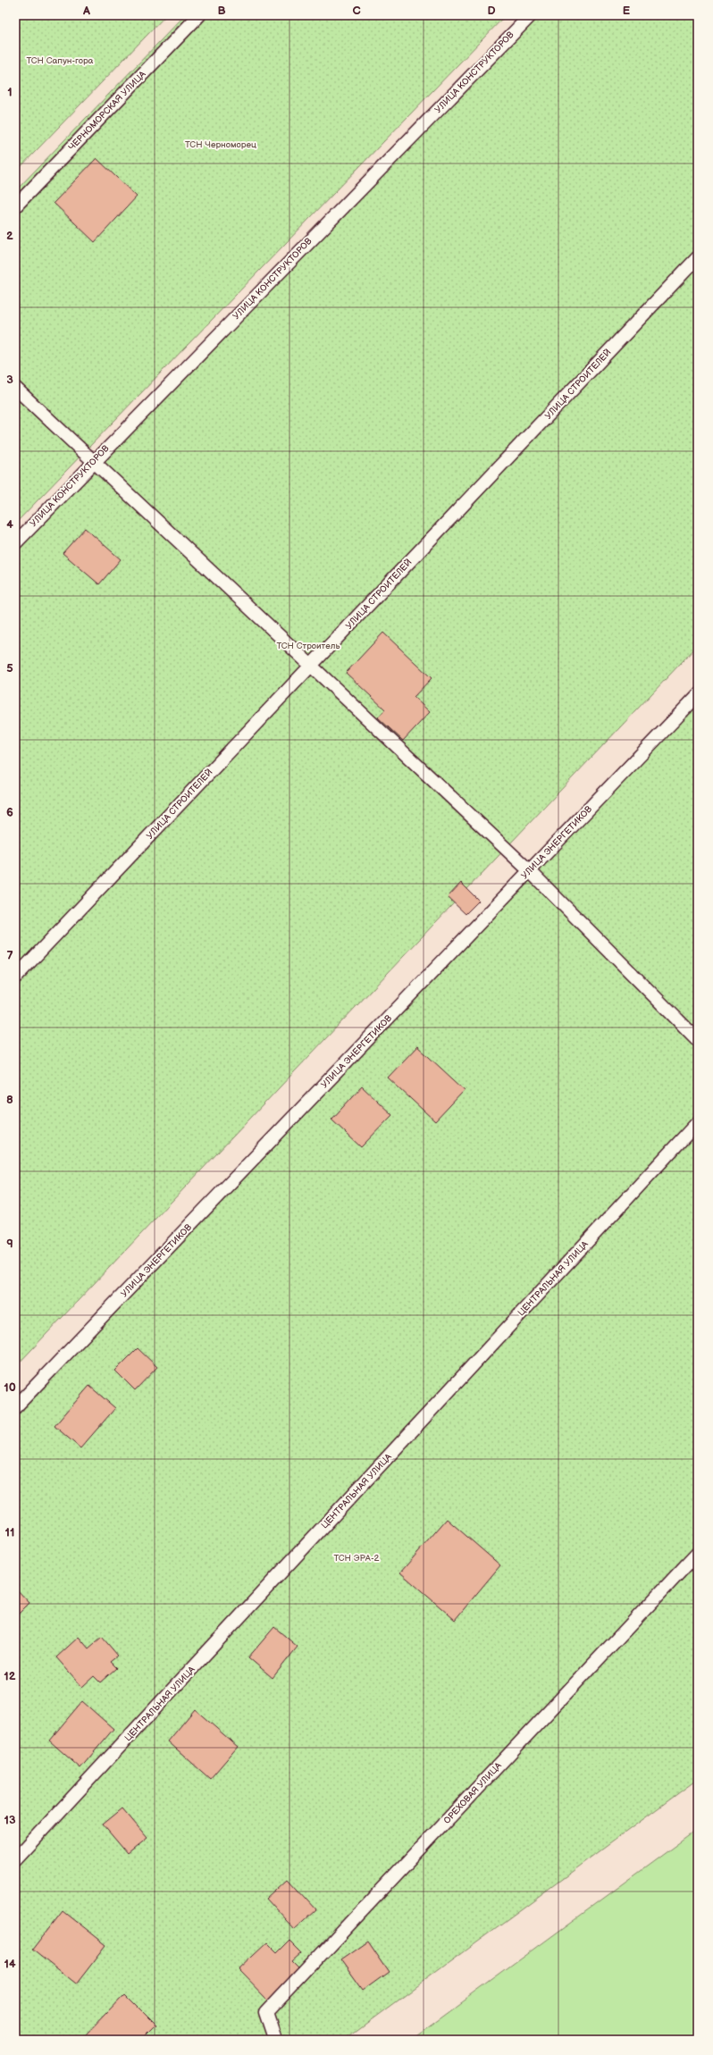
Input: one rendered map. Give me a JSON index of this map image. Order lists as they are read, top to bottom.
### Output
{
  "streets": {
    "lane": [
      "УЛИЦА КОНСТРУКТОРОВ",
      "ЧЕРНОМОРСКАЯ УЛИЦА",
      "УЛИЦА СТРОИТЕЛЕЙ",
      "УЛИЦА ЭНЕРГЕТИКОВ",
      "ЦЕНТРАЛЬНАЯ УЛИЦА",
      "ОРЕХОВАЯ УЛИЦА"
    ]
  },
  "parks": [
    "ТСН Сапун-гора",
    "ТСН Черноморец",
    "ТСН Строитель",
    "ТСН ЭРА-2"
  ],
  "grid": {
    "columns": [
      "A",
      "B",
      "C",
      "D",
      "E"
    ],
    "rows": [
      "1",
      "2",
      "3",
      "4",
      "5",
      "6",
      "7",
      "8",
      "9",
      "10",
      "11",
      "12",
      "13",
      "14"
    ]
  }
}
